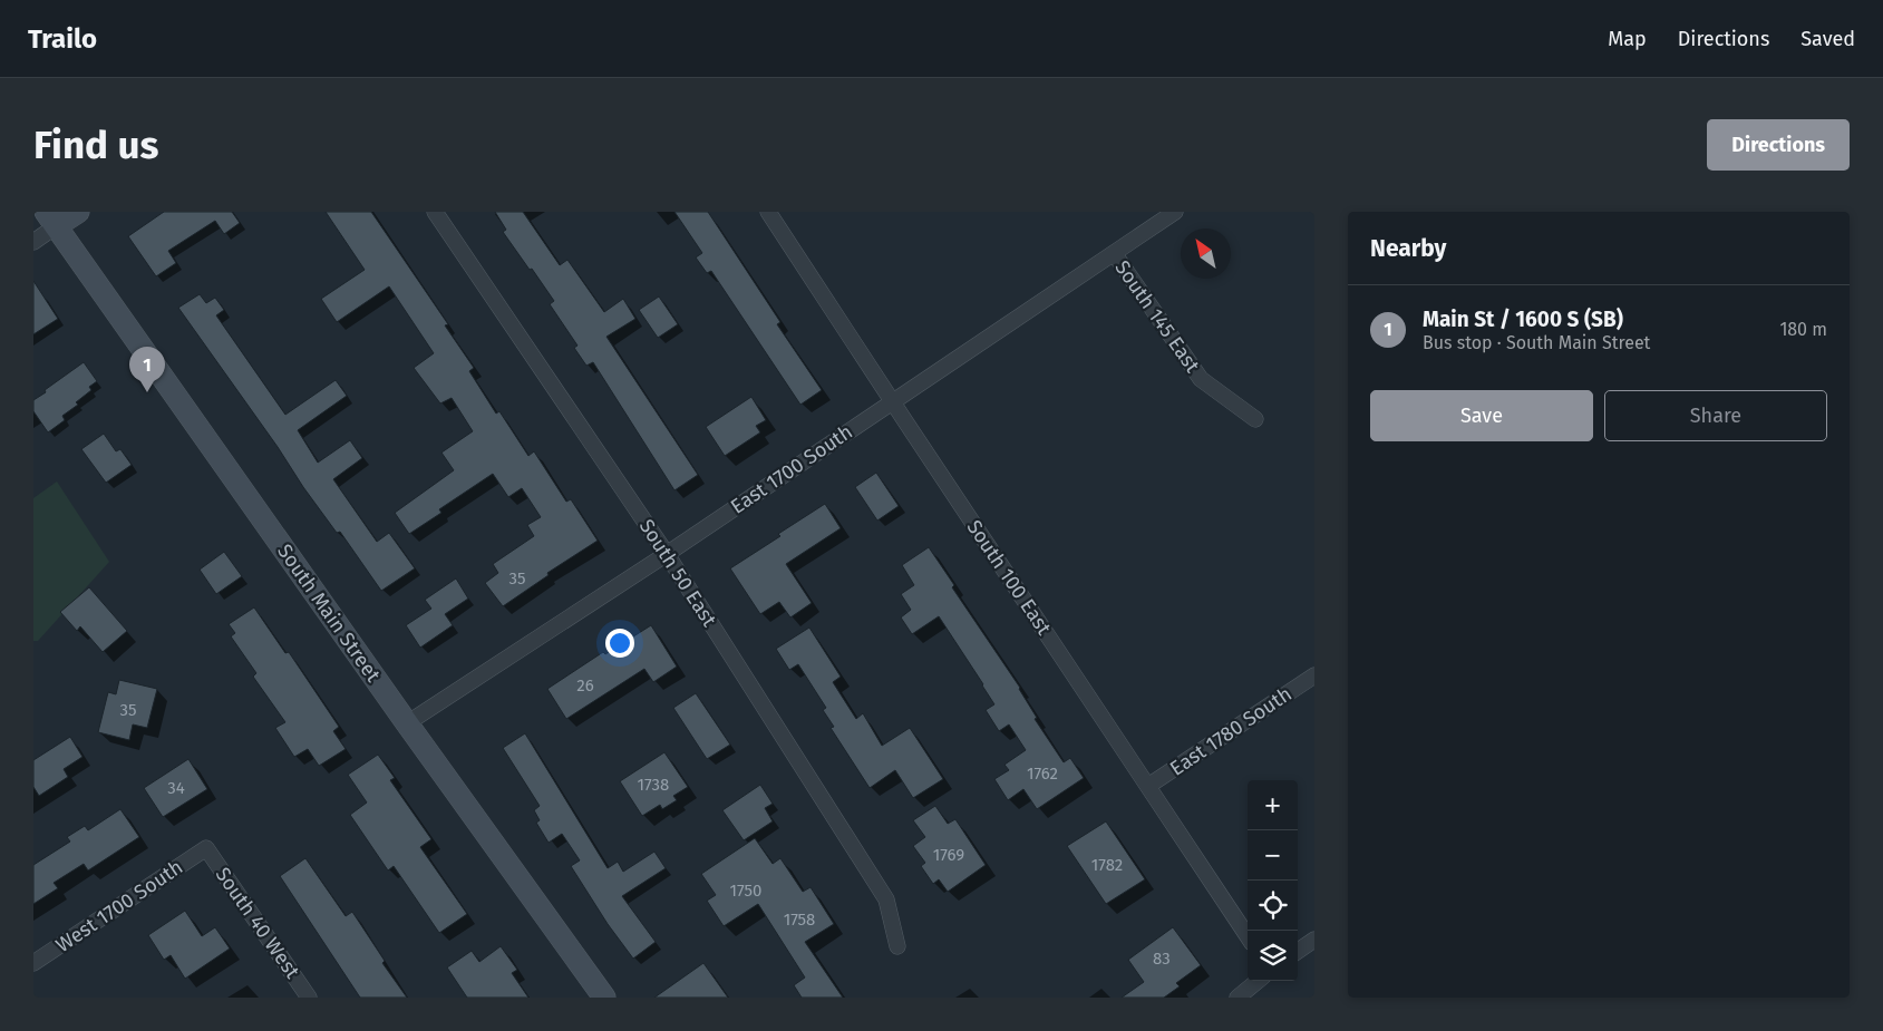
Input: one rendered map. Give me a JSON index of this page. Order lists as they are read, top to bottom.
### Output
{
  "streets": {
    "street": [
      "South 145 East",
      "East 1700 South",
      "South 50 East",
      "South 100 East",
      "South Main Street",
      "East 1780 South",
      "West 1700 South",
      "South 40 West"
    ]
  },
  "crossings": [
    ["South 145 East", "East 1700 South"],
    ["East 1700 South", "South 50 East"],
    ["East 1700 South", "South 100 East"],
    ["East 1700 South", "South Main Street"],
    ["South 100 East", "East 1780 South"],
    ["West 1700 South", "South 40 West"]
  ],
  "house_numbers": [
    "35",
    "26",
    "35",
    "1762",
    "1738",
    "34",
    "1769",
    "1782",
    "1750",
    "1758",
    "83"
  ],
  "north": "top left",
  "page": {
    "header": "Trailo",
    "nav": ["Map", "Directions", "Saved"],
    "buttons": [
      "Directions",
      ["Save", "Share"]
    ],
    "title": "Find us",
    "heading": "Nearby",
    "list": [
      {
        "mark": "1",
        "name": "Main St / 1600 S (SB)",
        "note": "Bus stop · South Main Street",
        "value": "180 m"
      }
    ],
    "pins": "1",
    "map_buttons": ["+", "−"]
  }
}
